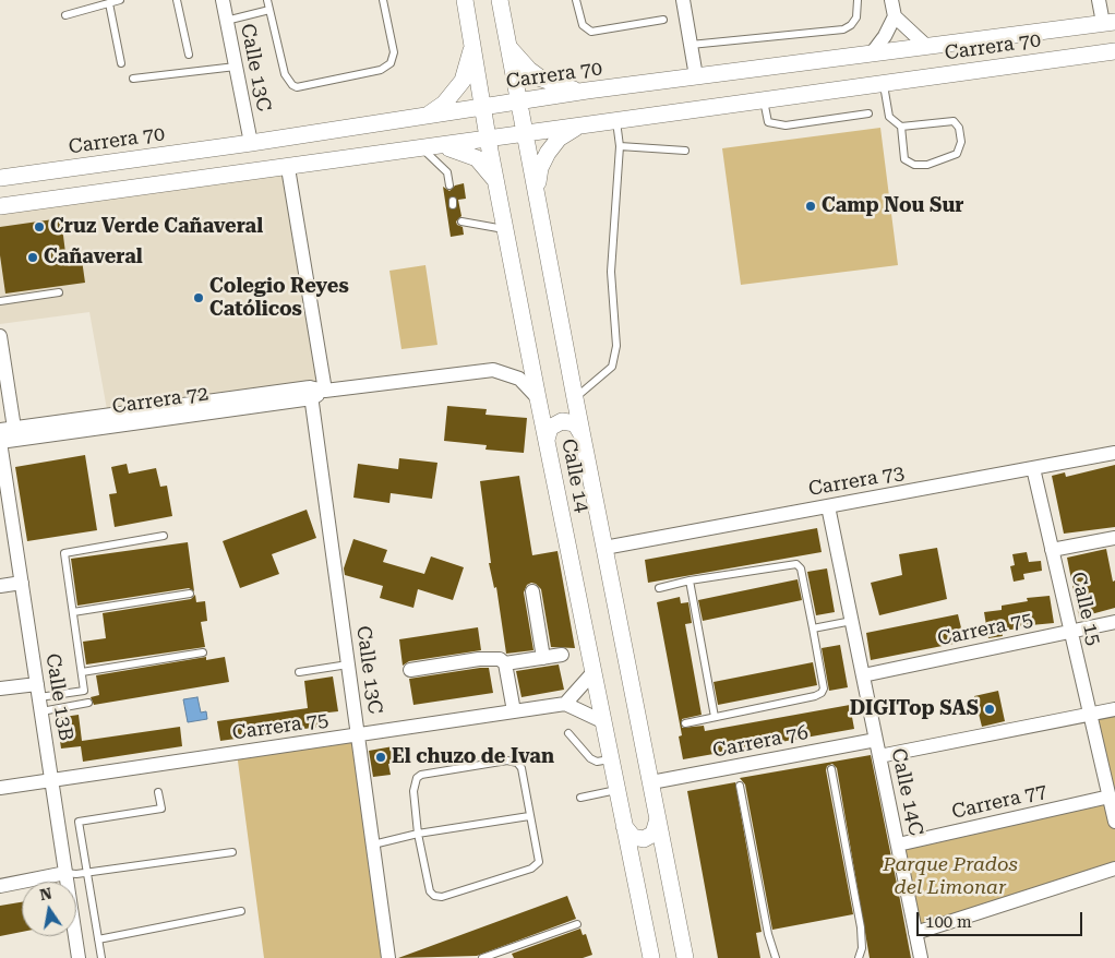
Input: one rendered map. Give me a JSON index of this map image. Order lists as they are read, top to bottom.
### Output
{
  "streets": {
    "street": [
      "Carrera 70",
      "Calle 13C",
      "Carrera 72",
      "Calle 14",
      "Carrera 73",
      "Calle 15",
      "Carrera 75",
      "Calle 13B",
      "Carrera 76",
      "Calle 14C",
      "Carrera 77"
    ]
  },
  "crossings": [
    ["Carrera 70", "Calle 13C"],
    ["Carrera 70", "Calle 14"],
    ["Calle 13C", "Carrera 72"],
    ["Calle 13C", "Carrera 75"],
    ["Carrera 72", "Calle 14"],
    ["Carrera 72", "Calle 13B"],
    ["Calle 14", "Carrera 73"],
    ["Calle 14", "Carrera 76"],
    ["Carrera 73", "Calle 15"],
    ["Carrera 73", "Calle 14C"],
    ["Calle 15", "Carrera 75"],
    ["Calle 15", "Carrera 77"],
    ["Carrera 75", "Calle 13B"],
    ["Carrera 75", "Calle 14C"],
    ["Carrera 76", "Calle 14C"],
    ["Calle 14C", "Carrera 77"]
  ],
  "parks": ["Parque Prados del Limonar"],
  "places": [
    "Camp Nou Sur",
    "Cruz Verde Cañaveral",
    "Cañaveral",
    "Colegio Reyes Católicos",
    "DIGITop SAS",
    "El chuzo de Ivan"
  ],
  "scale_bar": "100 m",
  "north": "top"
}
